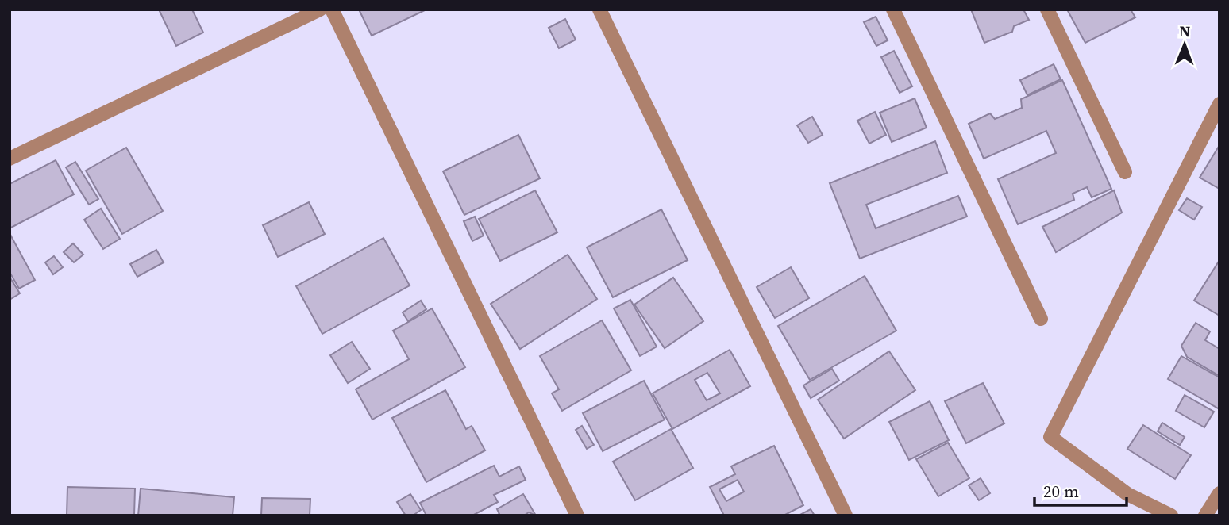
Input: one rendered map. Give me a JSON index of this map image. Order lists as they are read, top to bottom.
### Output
{
  "scale_bar": "20 m",
  "north": "top"
}
